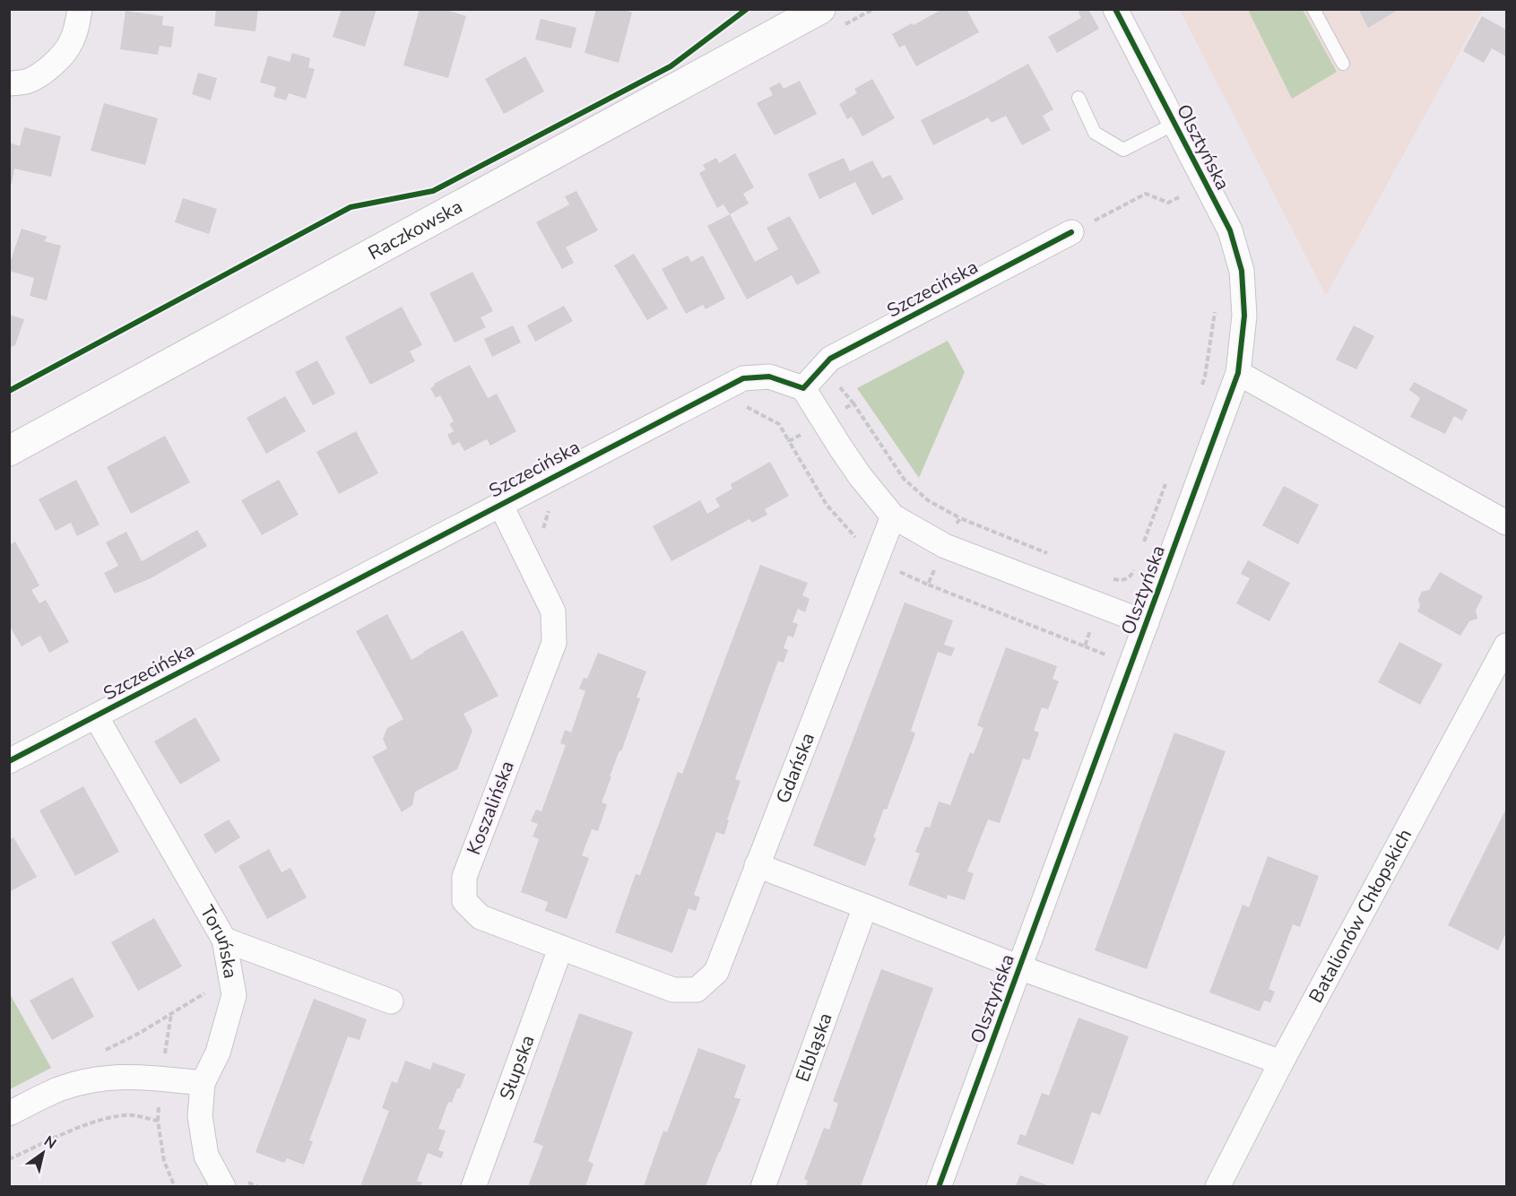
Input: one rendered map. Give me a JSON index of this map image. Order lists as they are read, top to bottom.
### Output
{
  "streets": {
    "street": [
      "Olsztyńska",
      "Raczkowska",
      "Szczecińska",
      "Gdańska",
      "Koszalińska",
      "Batalionów Chłopskich",
      "Toruńska",
      "Elbląska",
      "Słupska"
    ]
  },
  "crossings": [
    ["Szczecińska", "Koszalińska"],
    ["Szczecińska", "Toruńska"],
    ["Gdańska", "Koszalińska"],
    ["Koszalińska", "Słupska"]
  ],
  "north": "top right"
}
